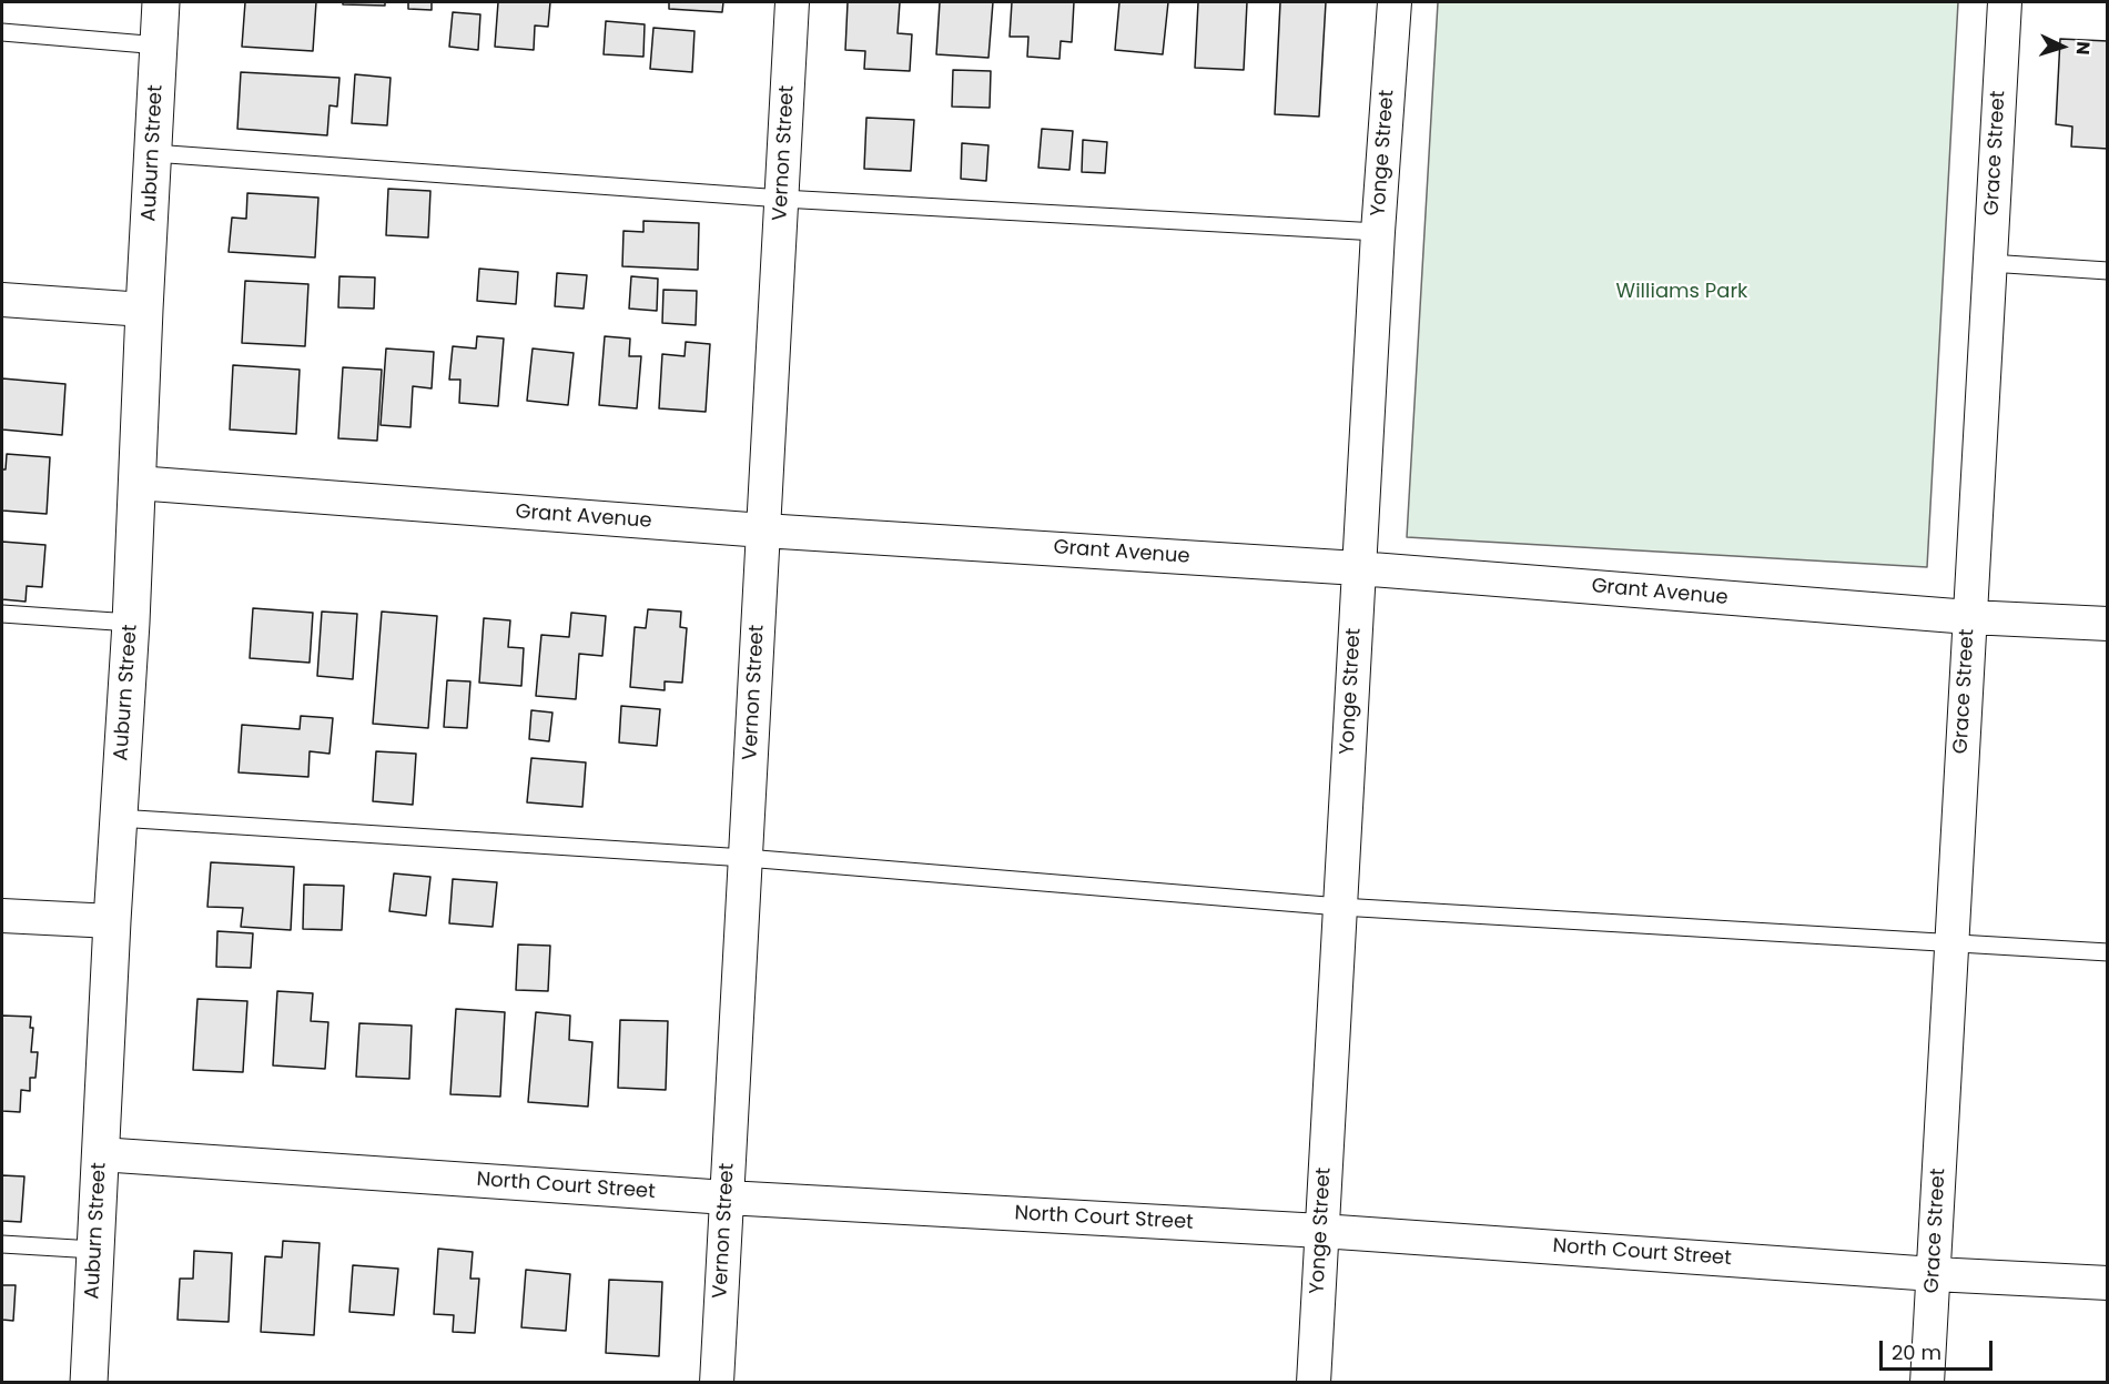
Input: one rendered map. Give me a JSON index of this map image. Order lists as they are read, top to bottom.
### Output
{
  "streets": {
    "main road": ["Auburn Street"],
    "street": [
      "Vernon Street",
      "Yonge Street",
      "Grace Street",
      "Grant Avenue",
      "North Court Street"
    ]
  },
  "crossings": [
    ["Auburn Street", "Grant Avenue"],
    ["Auburn Street", "North Court Street"],
    ["Vernon Street", "Grant Avenue"],
    ["Vernon Street", "North Court Street"],
    ["Yonge Street", "Grant Avenue"],
    ["Yonge Street", "North Court Street"],
    ["Grace Street", "Grant Avenue"],
    ["Grace Street", "North Court Street"]
  ],
  "parks": ["Williams Park"],
  "scale_bar": "20 m",
  "north": "right"
}
